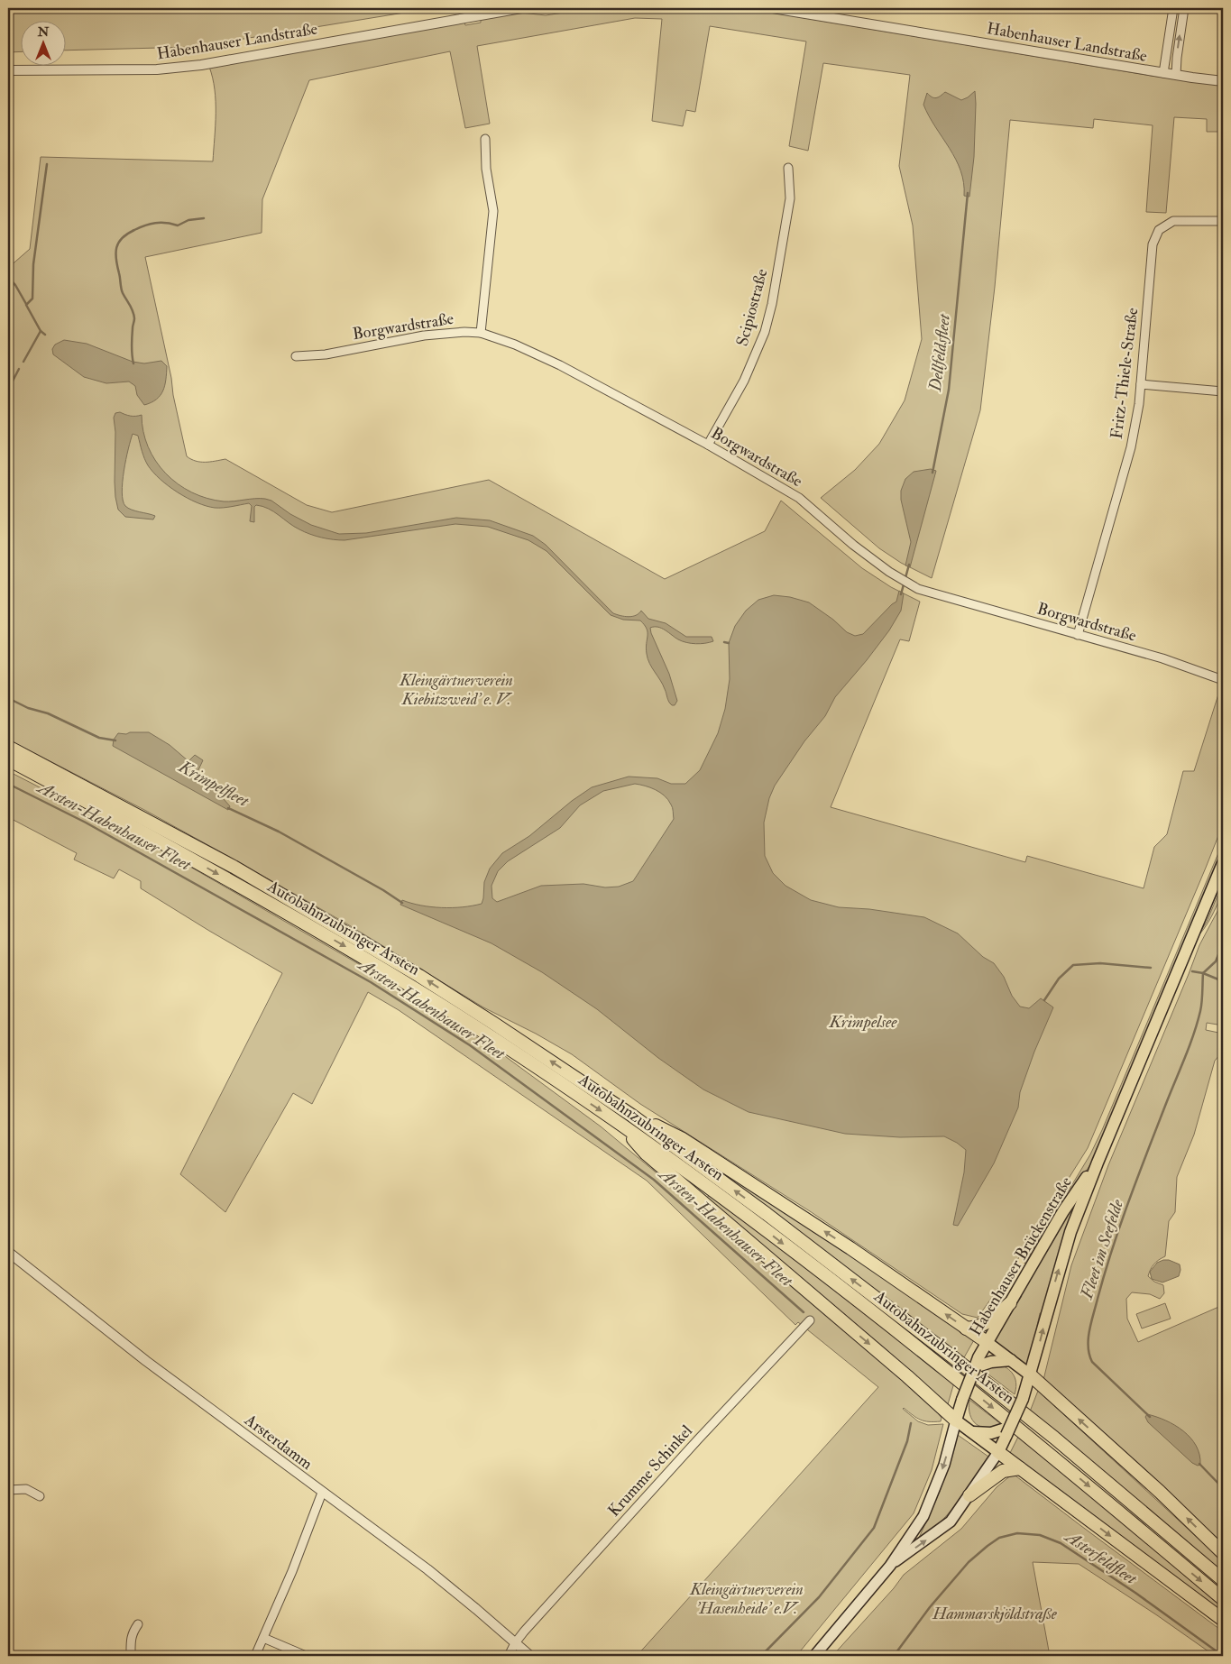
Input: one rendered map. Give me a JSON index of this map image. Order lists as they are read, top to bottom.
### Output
{
  "streets": {
    "highway": ["Autobahnzubringer Arsten"],
    "main road": ["Habenhauser Brückenstraße"],
    "street": [
      "Habenhauser Landstraße",
      "Scipiostraße",
      "Borgwardstraße",
      "Fritz-Thiele-Straße",
      "Arsterdamm",
      "Krumme Schinkel"
    ]
  },
  "crossings": [
    ["Scipiostraße", "Borgwardstraße"],
    ["Borgwardstraße", "Fritz-Thiele-Straße"],
    ["Arsterdamm", "Krumme Schinkel"]
  ],
  "water": [
    "Dellfeldsfleet",
    "Krimpelfleet",
    "Arsten-Habenhauser Fleet",
    "Krimpelsee",
    "Fleet im Seefelde",
    "Asterfeldfleet"
  ],
  "parks": ["Kleingärtnerverein Kiebitzweid' e. V.", "Kleingärtnerverein 'Hasenheide' e.V.", "Hammarskjöldstraße"],
  "north": "top"
}
